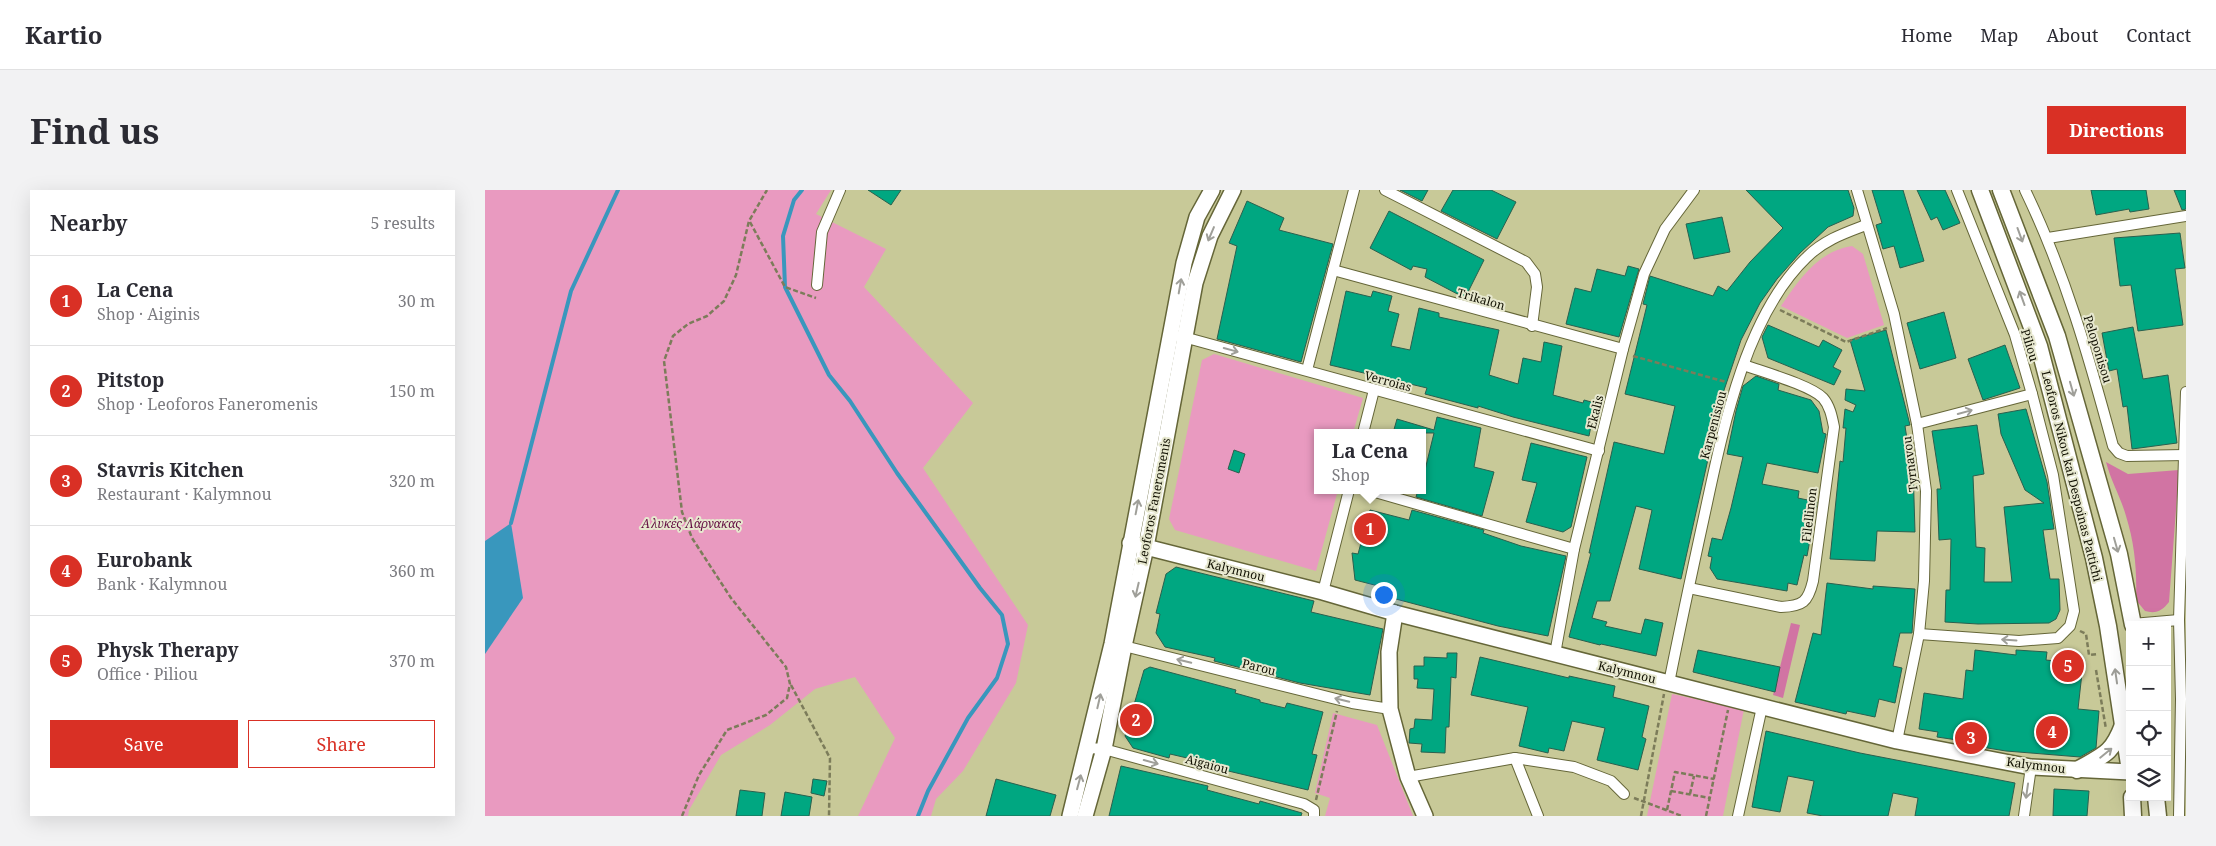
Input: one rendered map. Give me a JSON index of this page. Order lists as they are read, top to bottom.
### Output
{
  "streets": {
    "main road": ["Leoforos Nikou kai Despoinas Pattichi", "Leoforos Faneromenis", "Kalymnou"],
    "street": [
      "Trikalon",
      "Piliou",
      "Peloponisou",
      "Verroias",
      "Ekalis",
      "Karpenisiou",
      "Tyrnavou",
      "Filellinon",
      "Parou",
      "Aigaiou"
    ]
  },
  "crossings": [
    ["Trikalon", "Ekalis"],
    ["Verroias", "Ekalis"],
    ["Verroias", "Leoforos Faneromenis"],
    ["Ekalis", "Kalymnou"],
    ["Karpenisiou", "Tyrnavou"],
    ["Karpenisiou", "Filellinon"],
    ["Karpenisiou", "Kalymnou"],
    ["Tyrnavou", "Kalymnou"],
    ["Leoforos Faneromenis", "Kalymnou"],
    ["Leoforos Faneromenis", "Parou"],
    ["Leoforos Faneromenis", "Aigaiou"]
  ],
  "one_way": ["Parou", "Aigaiou"],
  "parks": ["Αλυκές Λάρνακας"],
  "page": {
    "header": "Kartio",
    "nav": [
      "Home",
      "Map",
      "About",
      "Contact"
    ],
    "buttons": [
      "Directions",
      ["Save", "Share"]
    ],
    "title": "Find us",
    "heading": ["Nearby", "5 results"],
    "list": [
      {
        "mark": "1",
        "name": "La Cena",
        "note": "Shop · Aiginis",
        "value": "30 m"
      },
      {
        "mark": "2",
        "name": "Pitstop",
        "note": "Shop · Leoforos Faneromenis",
        "value": "150 m"
      },
      {
        "mark": "3",
        "name": "Stavris Kitchen",
        "note": "Restaurant · Kalymnou",
        "value": "320 m"
      },
      {
        "mark": "4",
        "name": "Eurobank",
        "note": "Bank · Kalymnou",
        "value": "360 m"
      },
      {
        "mark": "5",
        "name": "Physk Therapy",
        "note": "Office · Piliou",
        "value": "370 m"
      }
    ],
    "popup": ["La Cena", "Shop"],
    "pins": [
      "1",
      "5",
      "2",
      "4",
      "3"
    ],
    "map_buttons": ["+", "−"]
  }
}
